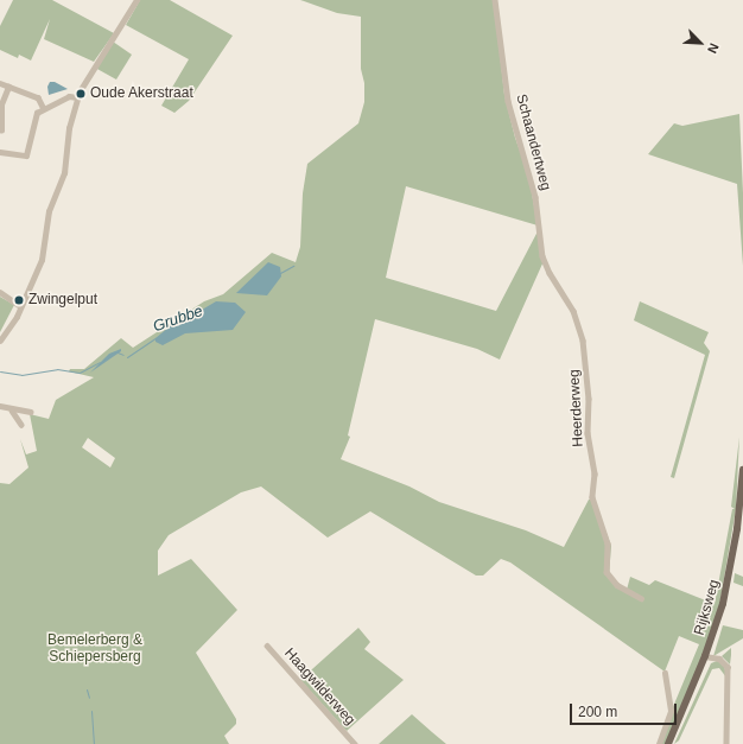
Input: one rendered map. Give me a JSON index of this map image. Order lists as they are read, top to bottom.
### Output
{
  "streets": {
    "main road": ["Rijksweg"],
    "street": ["Schaandertweg", "Heerderweg", "Haagwilderweg"]
  },
  "crossings": [
    ["Schaandertweg", "Heerderweg"]
  ],
  "water": ["Grubbe"],
  "parks": ["Bemelerberg & Schiepersberg"],
  "places": ["Oude Akerstraat", "Zwingelput"],
  "scale_bar": "200 m",
  "north": "bottom right"
}
